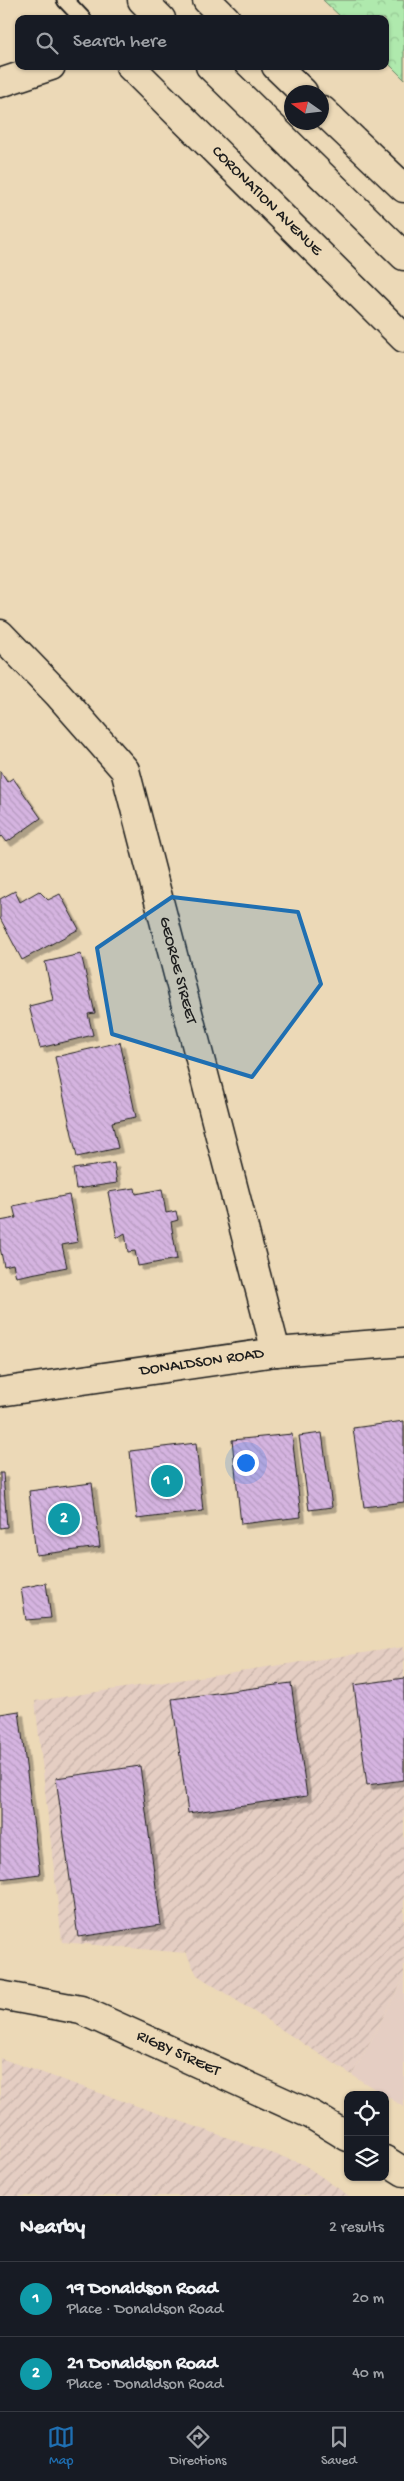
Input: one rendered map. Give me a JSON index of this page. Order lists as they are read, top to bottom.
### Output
{
  "streets": {
    "street": [
      "CORONATION AVENUE",
      "GEORGE STREET",
      "DONALDSON ROAD",
      "RIGBY STREET"
    ]
  },
  "crossings": [
    ["GEORGE STREET", "DONALDSON ROAD"]
  ],
  "north": "left",
  "page": {
    "search": "Search here",
    "pins": ["1", "2"],
    "heading": ["Nearby", "2 results"],
    "list": [
      {
        "mark": "1",
        "name": "19 Donaldson Road",
        "note": "Place · Donaldson Road",
        "value": "20 m"
      },
      {
        "mark": "2",
        "name": "21 Donaldson Road",
        "note": "Place · Donaldson Road",
        "value": "40 m"
      }
    ],
    "nav": ["Map", "Directions", "Saved"]
  }
}
